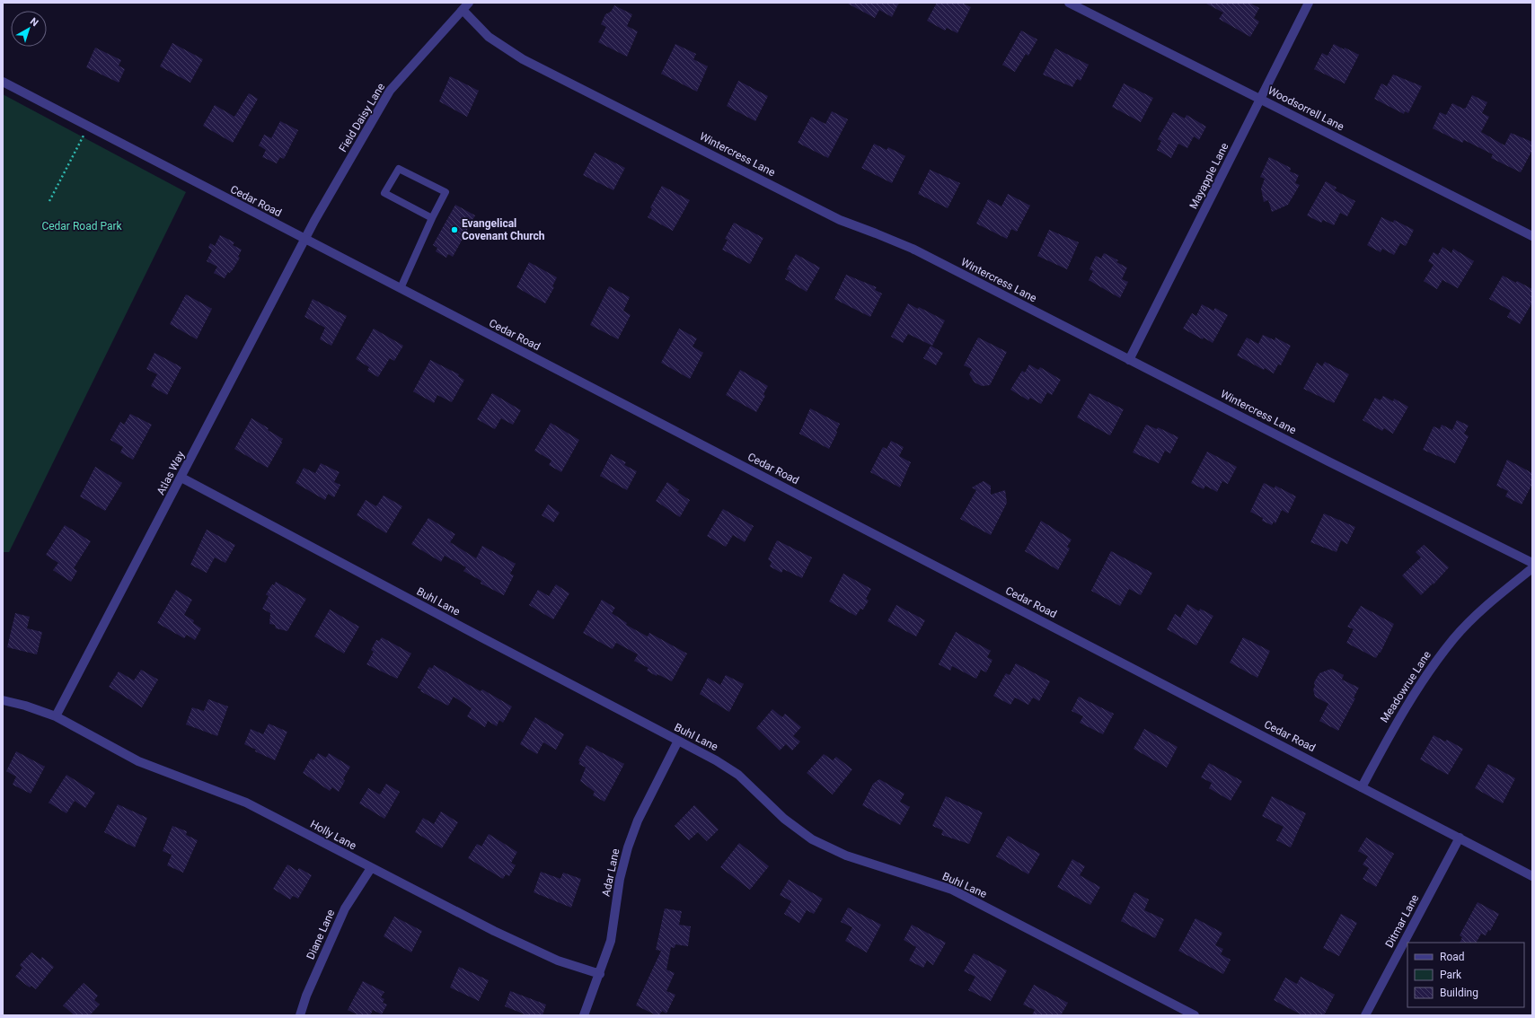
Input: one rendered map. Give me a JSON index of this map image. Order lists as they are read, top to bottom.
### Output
{
  "streets": {
    "street": [
      "Woodsorrell Lane",
      "Field Daisy Lane",
      "Wintercress Lane",
      "Mayapple Lane",
      "Cedar Road",
      "Atlas Way",
      "Buhl Lane",
      "Meadowrue Lane",
      "Holly Lane",
      "Adar Lane",
      "Ditmar Lane",
      "Diane Lane"
    ]
  },
  "crossings": [
    ["Woodsorrell Lane", "Mayapple Lane"],
    ["Field Daisy Lane", "Wintercress Lane"],
    ["Field Daisy Lane", "Cedar Road"],
    ["Field Daisy Lane", "Atlas Way"],
    ["Wintercress Lane", "Mayapple Lane"],
    ["Cedar Road", "Atlas Way"],
    ["Cedar Road", "Meadowrue Lane"],
    ["Cedar Road", "Ditmar Lane"],
    ["Atlas Way", "Buhl Lane"],
    ["Atlas Way", "Holly Lane"],
    ["Buhl Lane", "Adar Lane"],
    ["Holly Lane", "Adar Lane"],
    ["Holly Lane", "Diane Lane"]
  ],
  "parks": ["Cedar Road Park"],
  "places": ["Evangelical Covenant Church"],
  "legend": ["Road", "Park", "Building"],
  "north": "top right"
}
